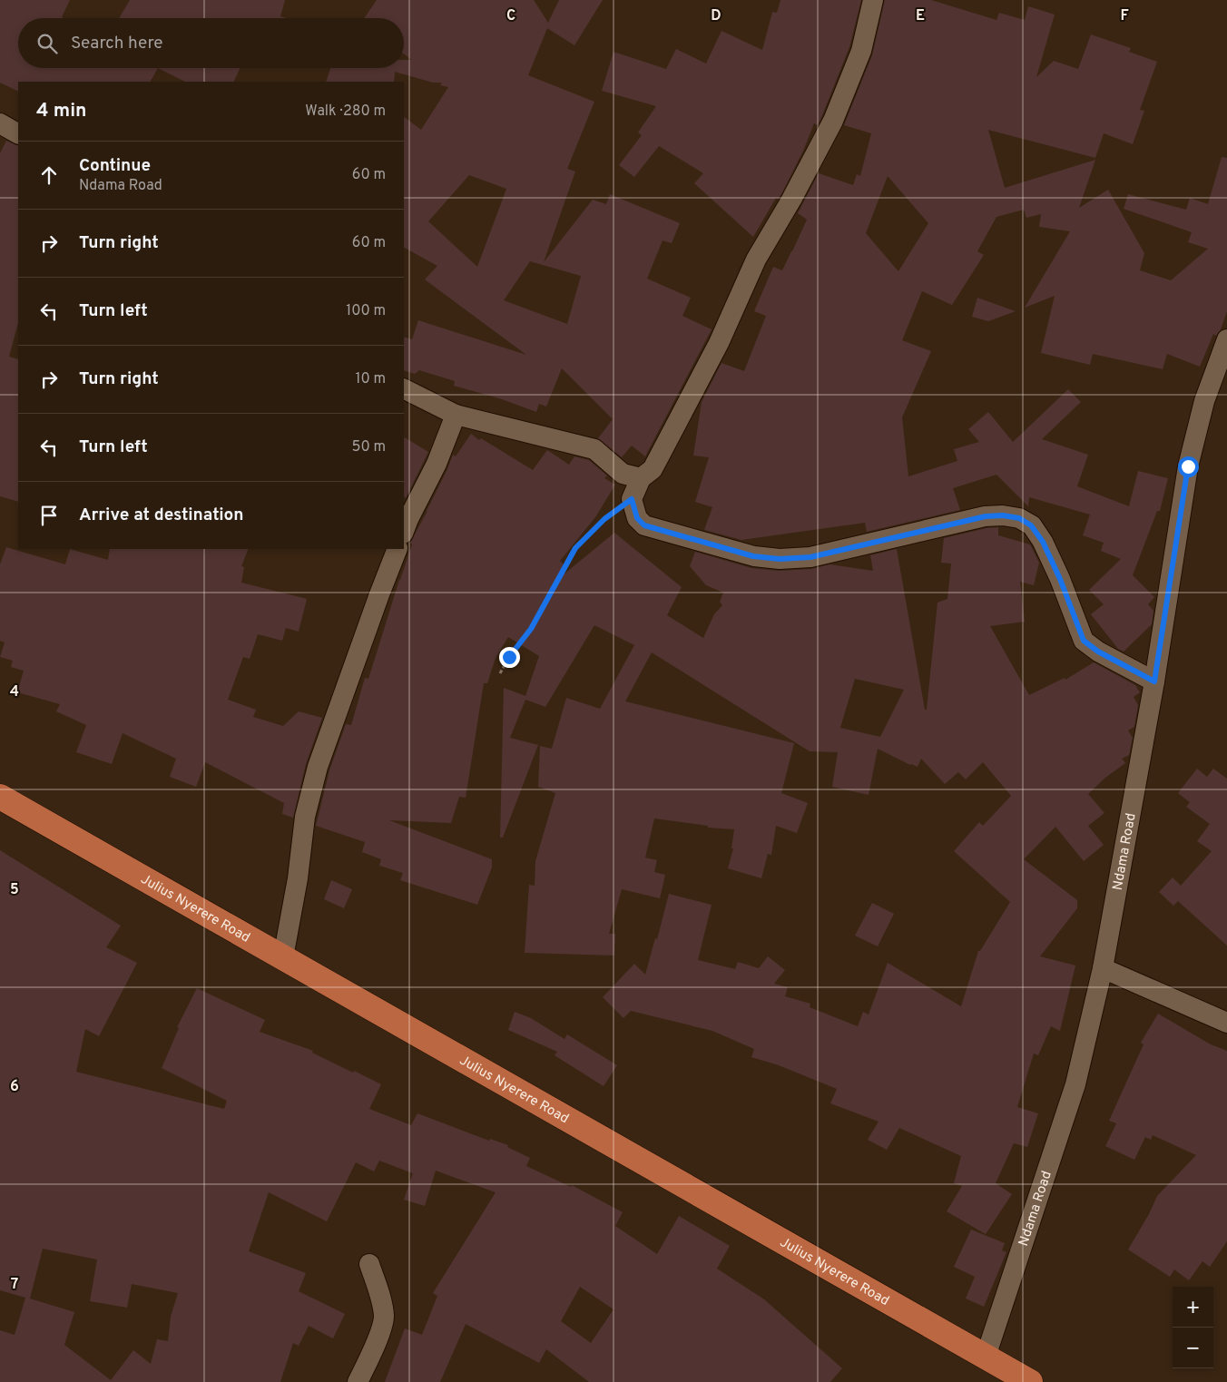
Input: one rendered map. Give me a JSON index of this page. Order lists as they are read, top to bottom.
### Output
{
  "streets": {
    "highway": ["Julius Nyerere Road"],
    "street": ["Ndama Road"]
  },
  "crossings": [
    ["Ndama Road", "Julius Nyerere Road"]
  ],
  "page": {
    "search": "Search here",
    "heading": ["4 min", "Walk · 280 m"],
    "list": [
      ["Continue", "Ndama Road", "60 m"],
      ["Turn right", "60 m"],
      ["Turn left", "100 m"],
      ["Turn right", "10 m"],
      ["Turn left", "50 m"],
      "Arrive at destination"
    ],
    "map_buttons": ["+", "−"]
  },
  "grid": {
    "columns": [
      "C",
      "D",
      "E",
      "F"
    ],
    "rows": [
      "4",
      "5",
      "6",
      "7"
    ]
  }
}
